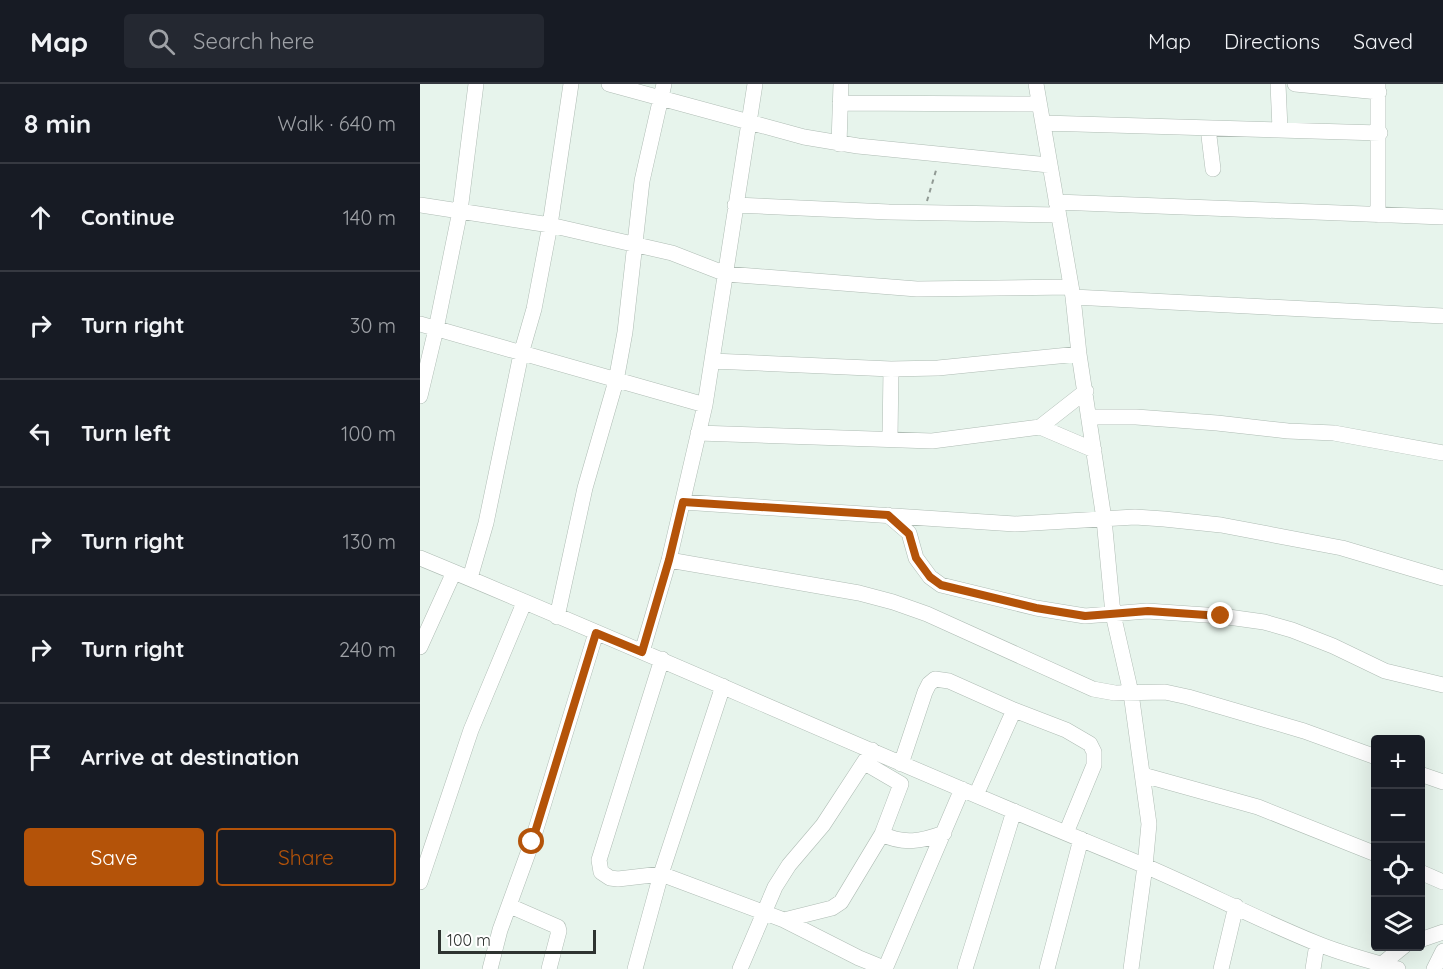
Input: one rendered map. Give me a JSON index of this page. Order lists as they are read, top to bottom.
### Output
{
  "scale_bar": "100 m",
  "page": {
    "header": "Map",
    "search": "Search here",
    "nav": ["Map", "Directions", "Saved"],
    "heading": ["8 min", "Walk · 640 m"],
    "list": [
      ["Continue", "140 m"],
      ["Turn right", "30 m"],
      ["Turn left", "100 m"],
      ["Turn right", "130 m"],
      ["Turn right", "240 m"],
      "Arrive at destination"
    ],
    "map_buttons": ["+", "−"],
    "buttons": ["Save", "Share"],
    "scale": "100 m"
  }
}
